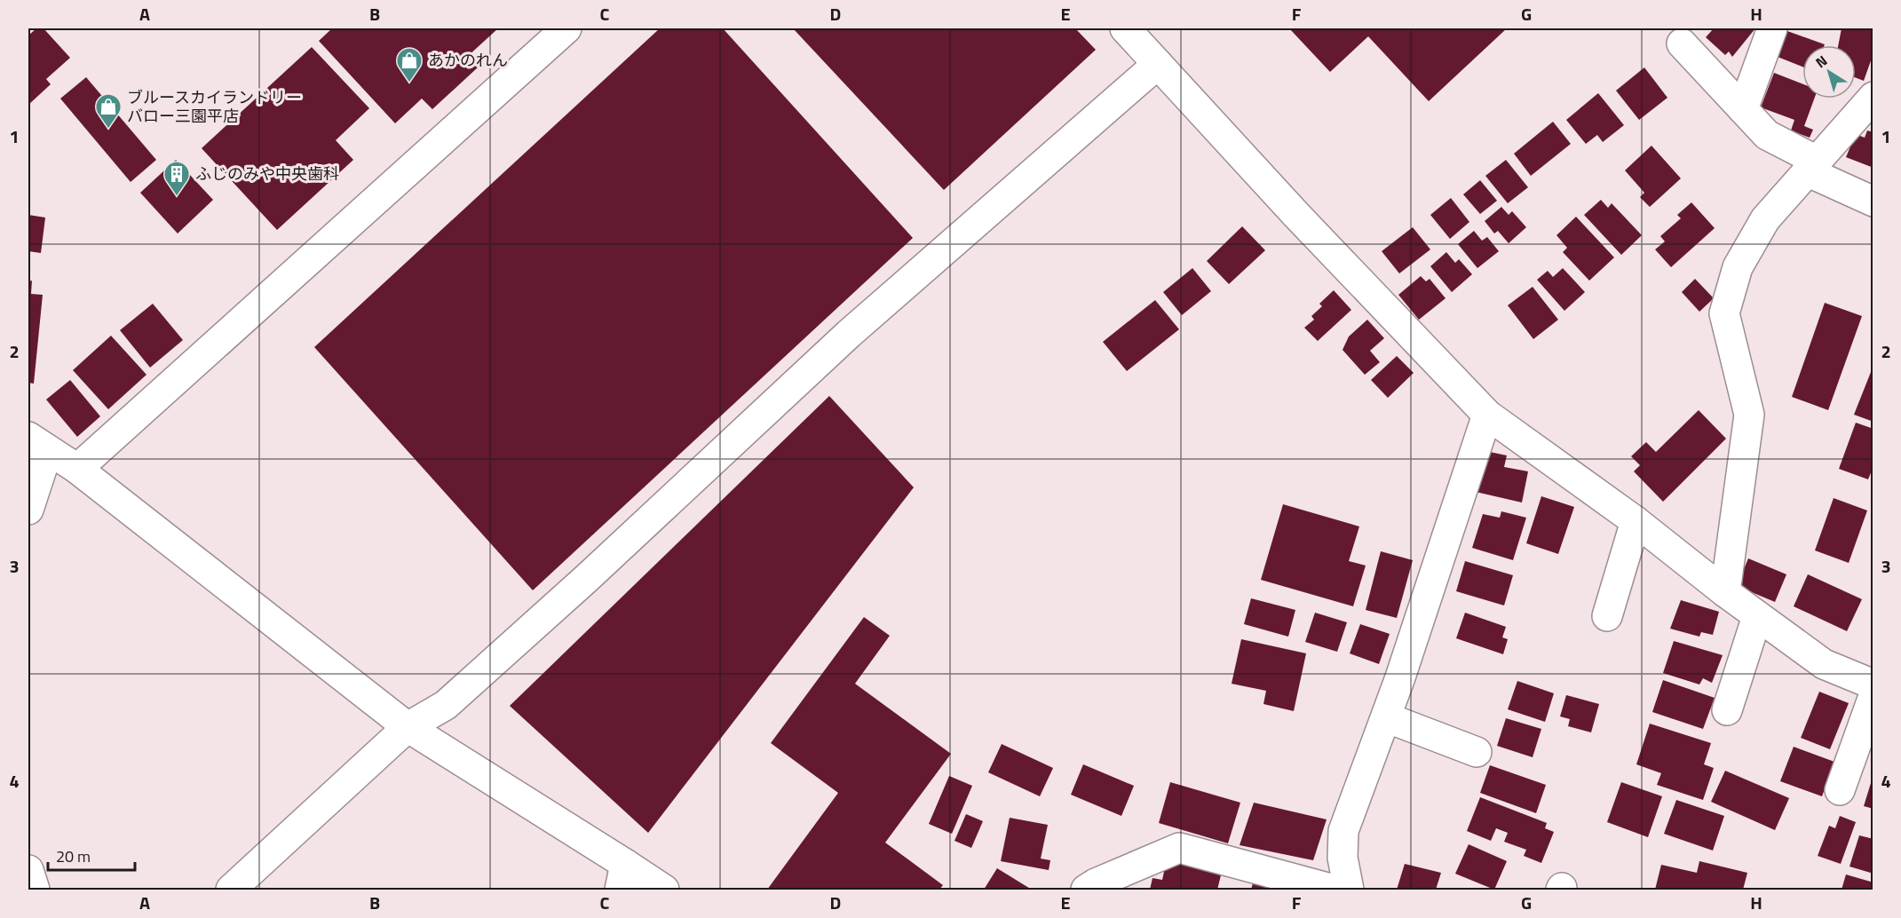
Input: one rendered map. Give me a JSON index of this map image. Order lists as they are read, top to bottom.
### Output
{
  "places": {
    "shop": ["あかのれん", "ブルースカイランドリー バロー三園平店"],
    "building": ["ふじのみや中央歯科"]
  },
  "scale_bar": "20 m",
  "north": "top left",
  "grid": {
    "columns": [
      "A",
      "B",
      "C",
      "D",
      "E",
      "F",
      "G",
      "H"
    ],
    "rows": [
      "1",
      "2",
      "3",
      "4"
    ]
  }
}
